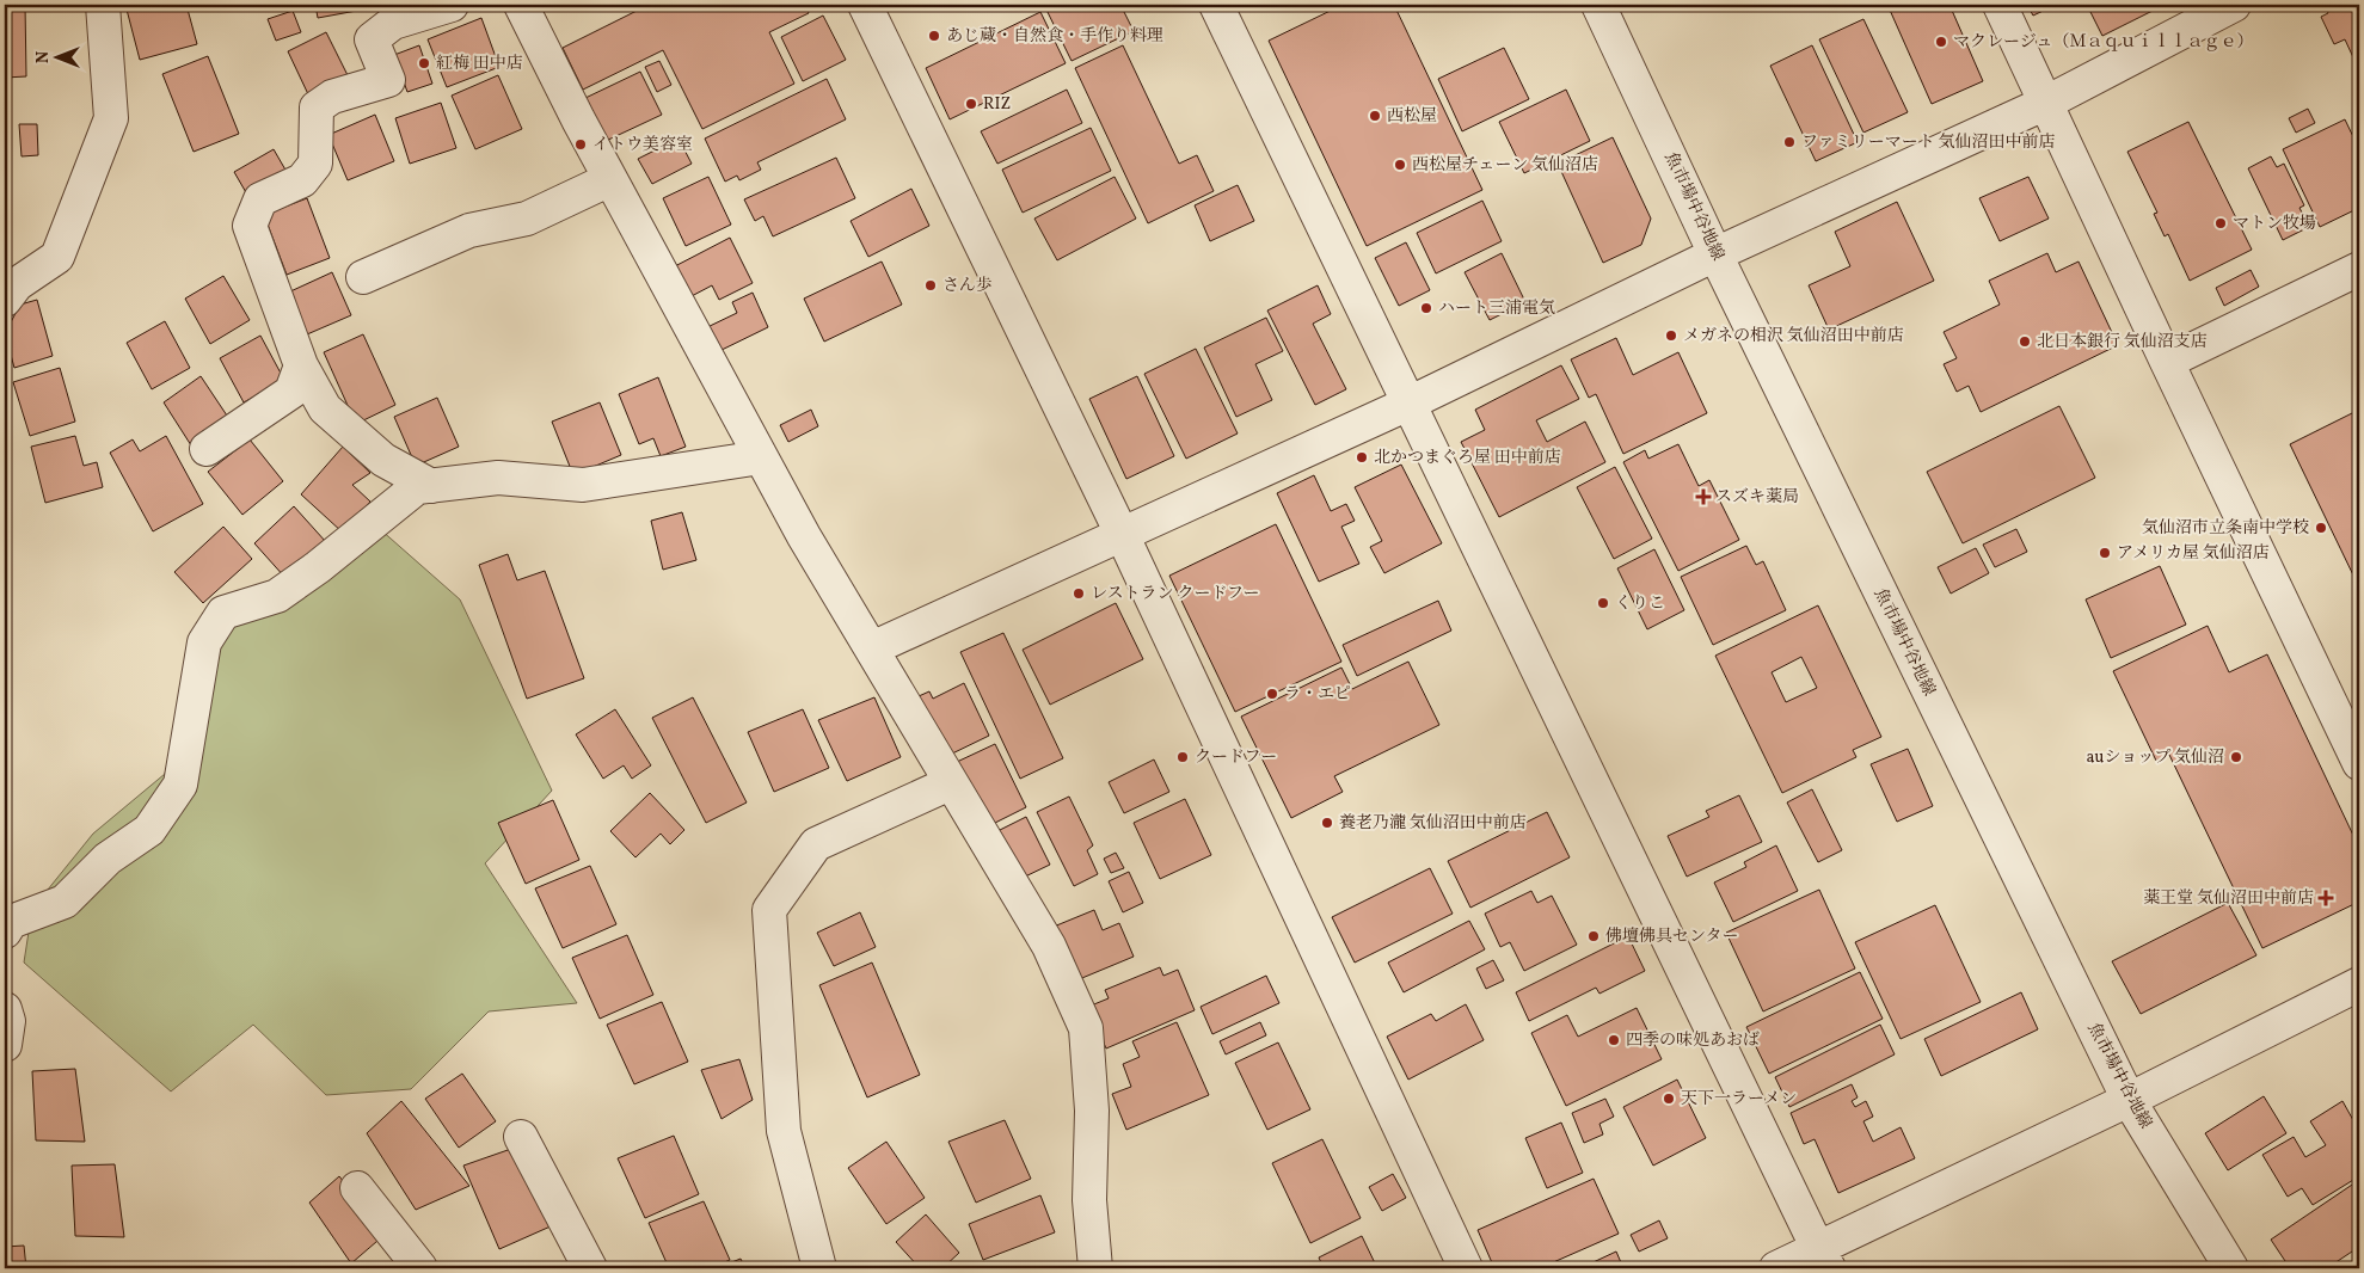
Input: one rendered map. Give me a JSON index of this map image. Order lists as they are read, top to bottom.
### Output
{
  "streets": {
    "street": ["魚市場中谷地線"]
  },
  "places": {
    "other": [
      "あじ蔵・自然食・手作り料理",
      "マクレージュ（Ｍａｑｕｉｌｌａｇｅ）",
      "紅梅 田中店",
      "RIZ",
      "西松屋",
      "ファミリーマート 気仙沼田中前店",
      "イトウ美容室",
      "西松屋チェーン 気仙沼店",
      "マトン牧場",
      "さん歩",
      "ハート三浦電気",
      "メガネの相沢 気仙沼田中前店",
      "北日本銀行 気仙沼支店",
      "北かつまぐろ屋 田中前店",
      "気仙沼市立条南中学校",
      "アメリカ屋 気仙沼店",
      "レストラン クードフー",
      "くりこ",
      "ラ・エピ",
      "クードフー",
      "auショップ 気仙沼",
      "養老乃瀧 気仙沼田中前店",
      "佛壇佛具センター",
      "四季の味処あおば",
      "天下一ラーメン"
    ],
    "health": ["スズキ薬局", "薬王堂 気仙沼田中前店"]
  },
  "north": "left"
}
